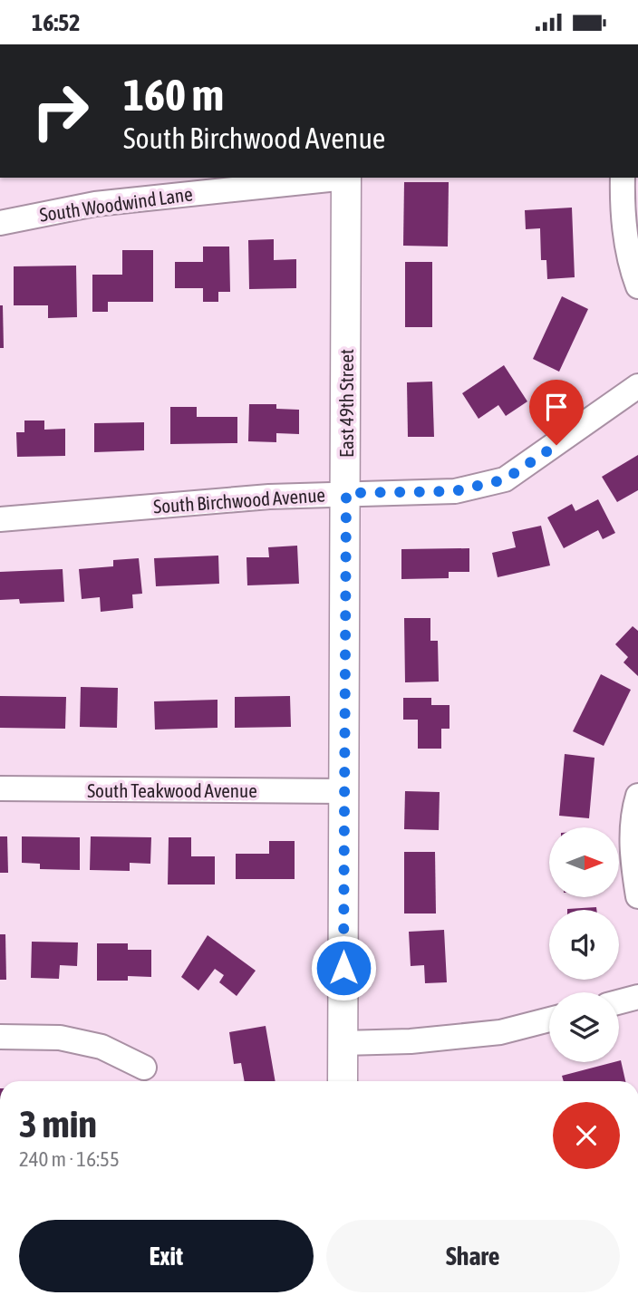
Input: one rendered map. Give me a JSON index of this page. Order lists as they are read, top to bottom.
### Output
{
  "streets": {
    "street": [
      "South Woodwind Lane",
      "East 49th Street",
      "South Birchwood Avenue",
      "South Teakwood Avenue"
    ]
  },
  "crossings": [
    ["East 49th Street", "South Birchwood Avenue"],
    ["East 49th Street", "South Teakwood Avenue"]
  ],
  "north": "right",
  "page": {
    "status": "16:52",
    "turn": ["160 m", "South Birchwood Avenue"],
    "heading": ["3 min", "240 m · 16:55"],
    "buttons": ["Exit", "Share"]
  }
}
